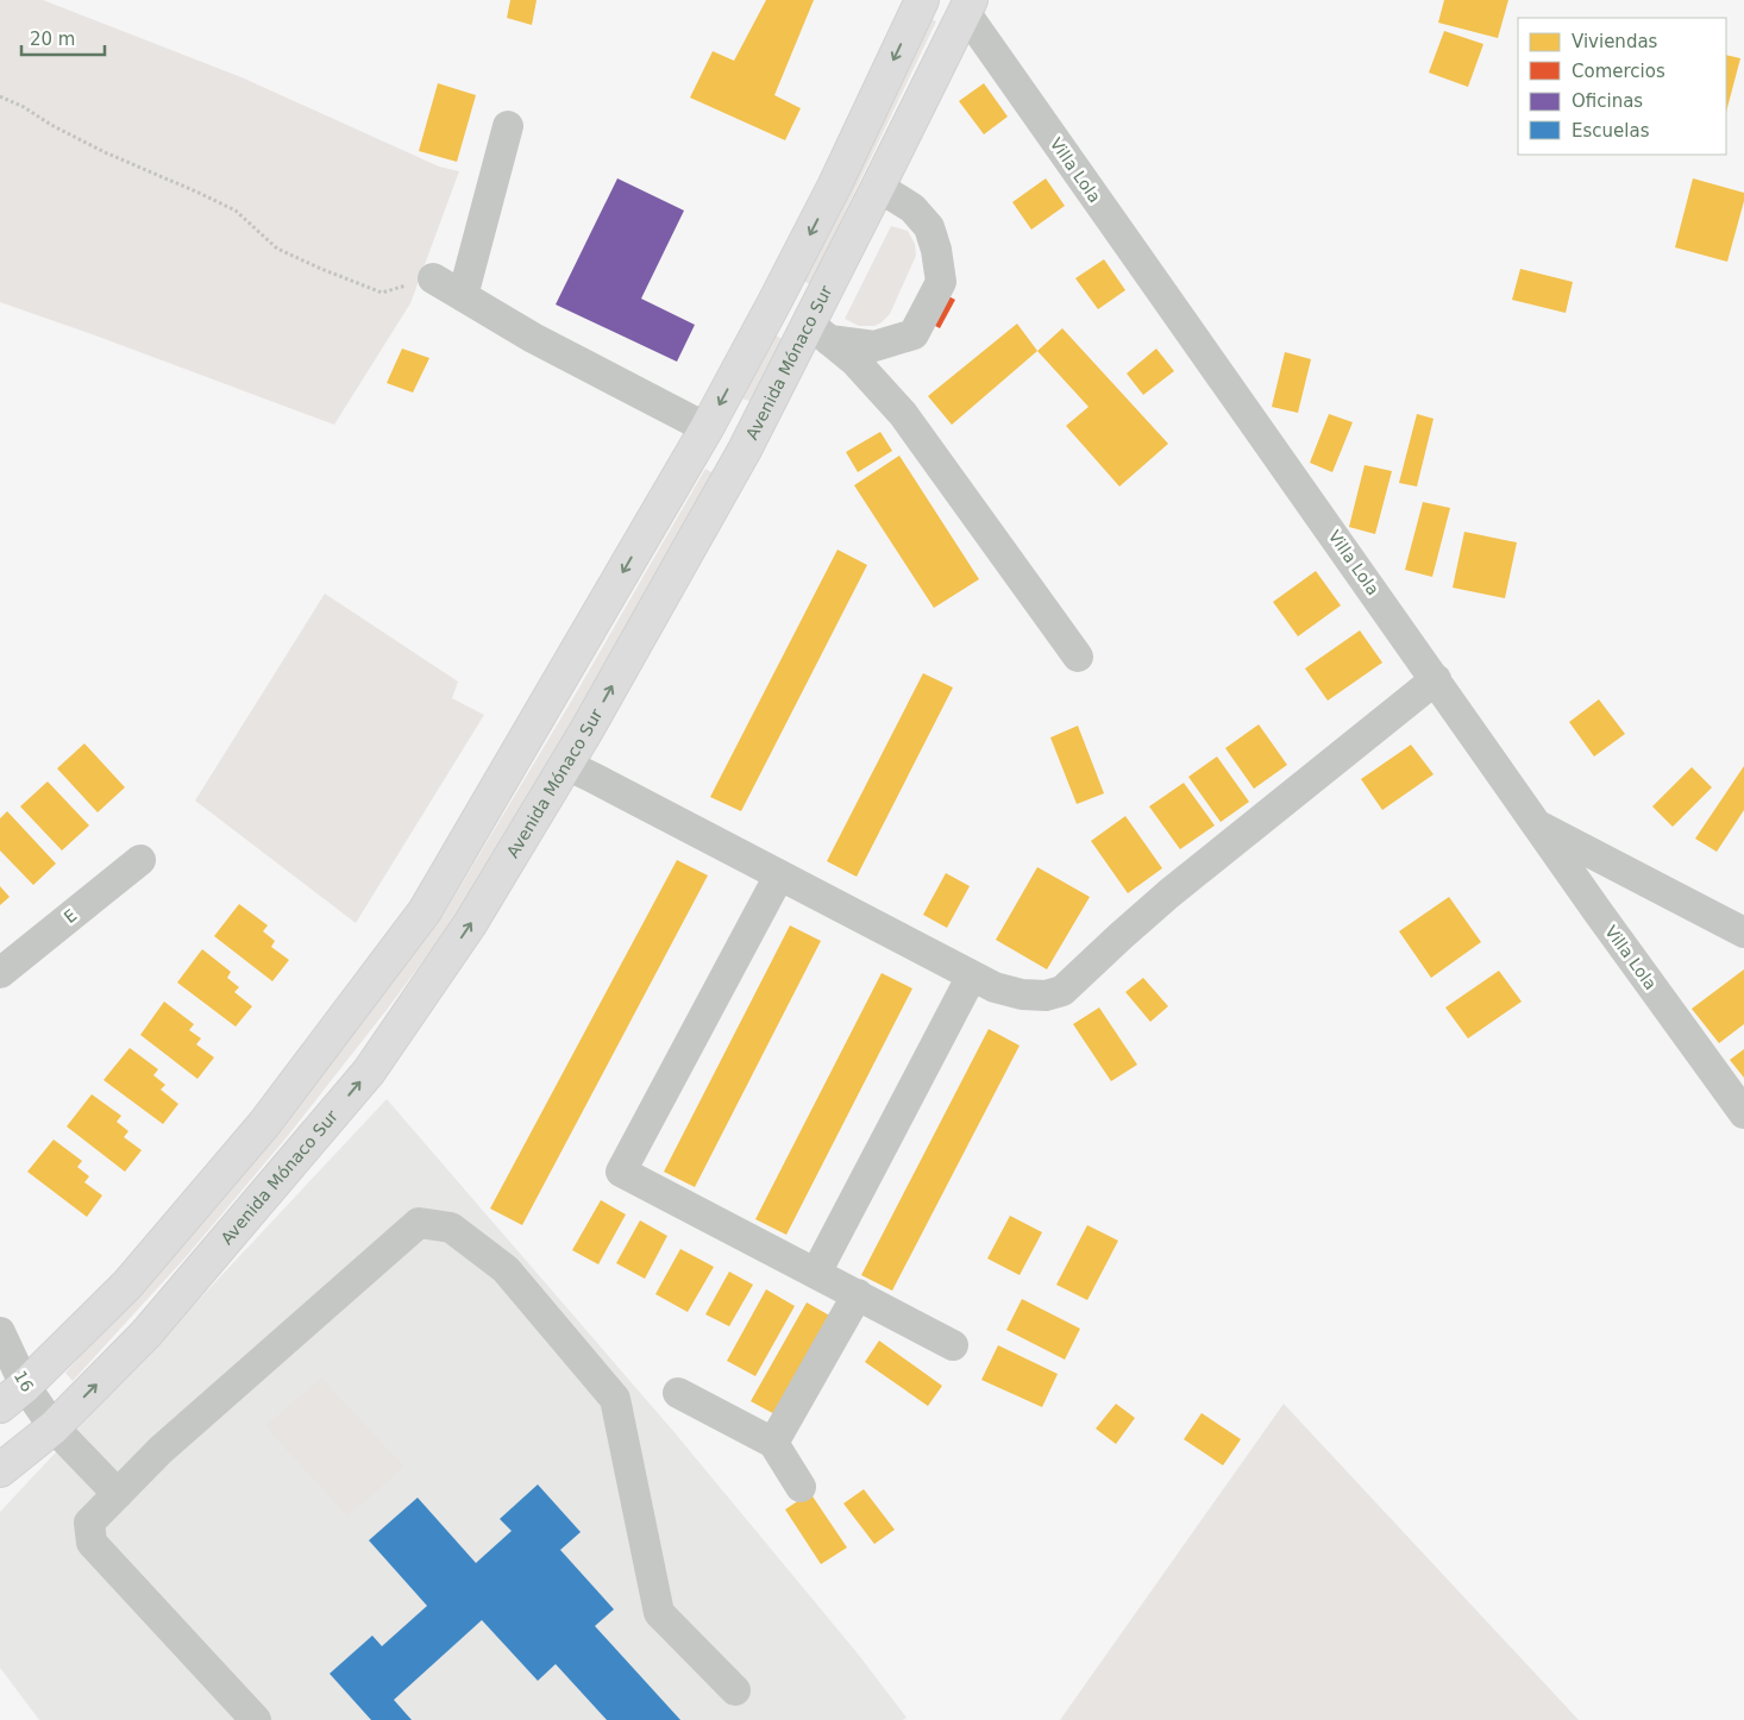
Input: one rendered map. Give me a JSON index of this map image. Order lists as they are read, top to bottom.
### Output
{
  "streets": {
    "main road": ["Avenida Mónaco Sur"],
    "street": ["Villa Lola", "E", "16"]
  },
  "crossings": [
    ["Villa Lola", "Avenida Mónaco Sur"],
    ["Avenida Mónaco Sur", "16"]
  ],
  "legend": [
    "Viviendas",
    "Comercios",
    "Oficinas",
    "Escuelas"
  ],
  "scale_bar": "20 m"
}
